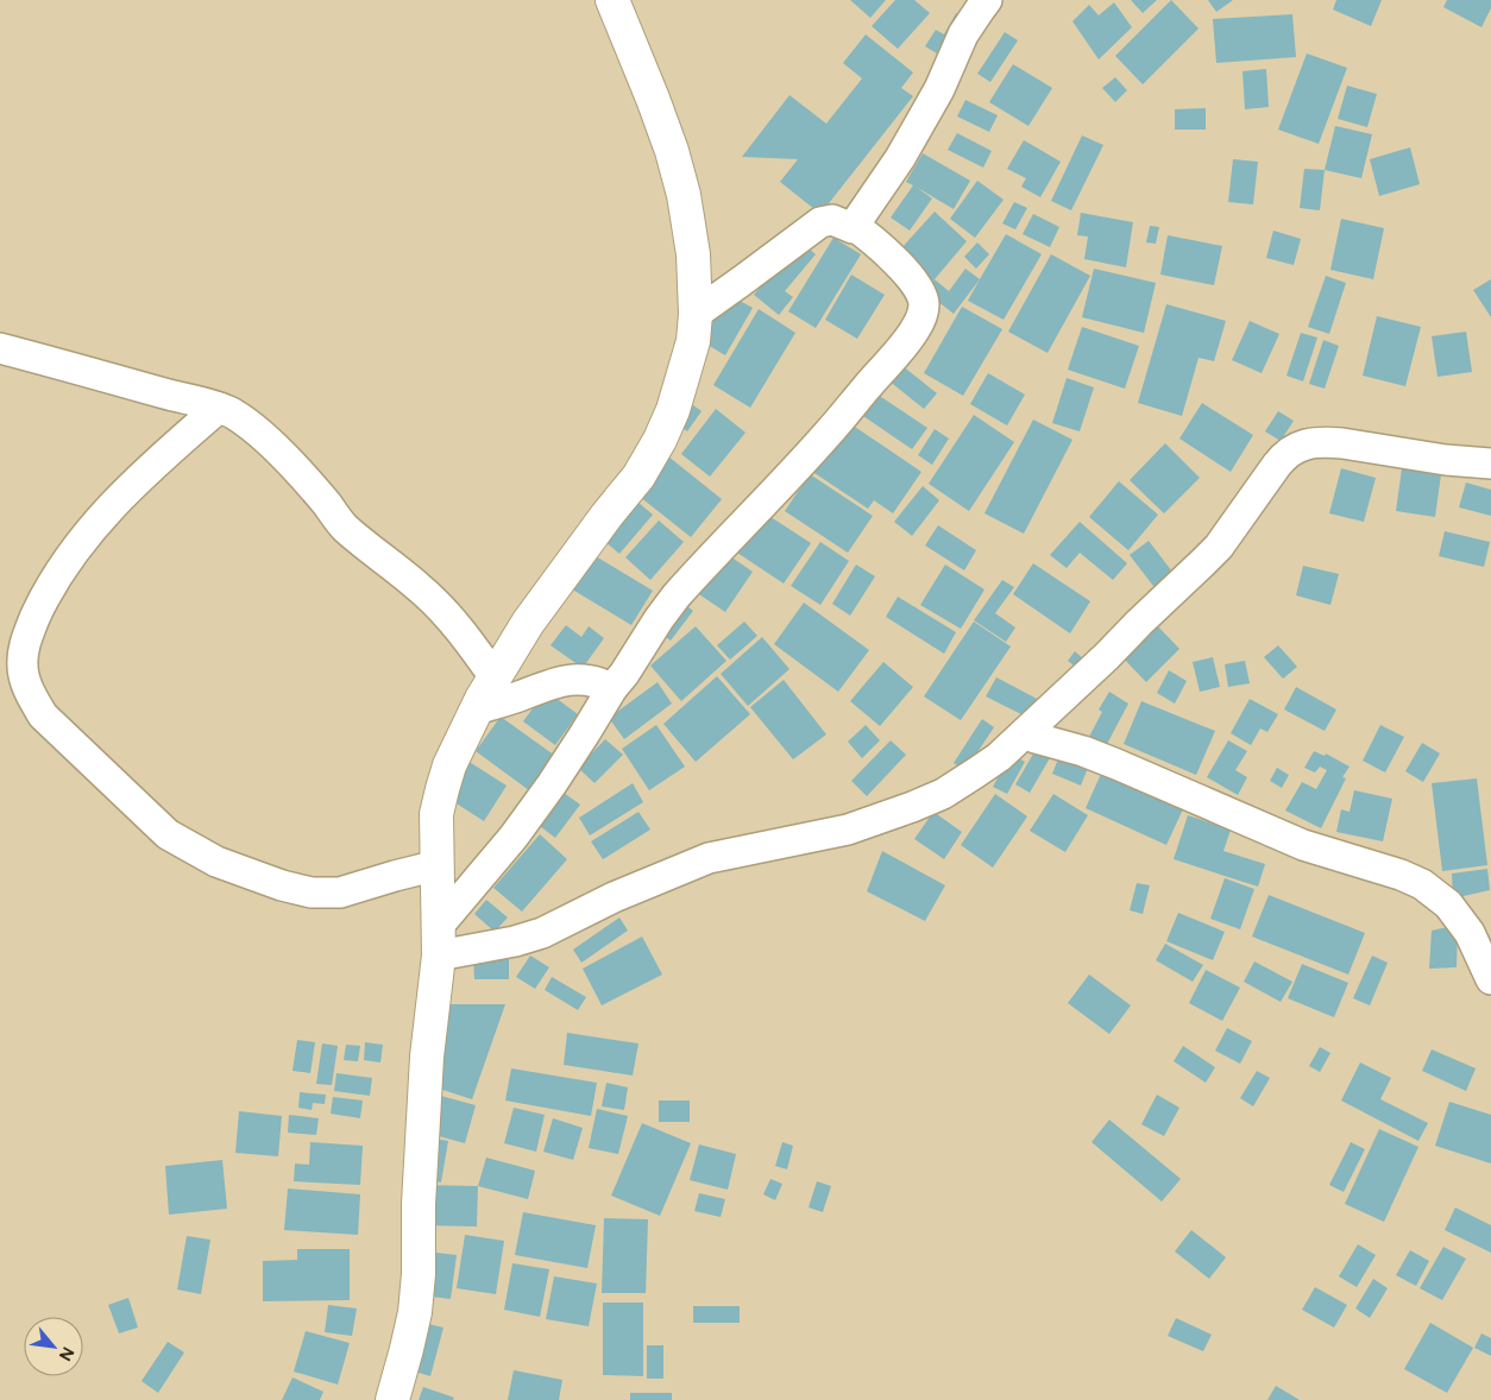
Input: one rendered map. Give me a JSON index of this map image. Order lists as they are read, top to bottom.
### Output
{
  "north": "bottom right"
}
